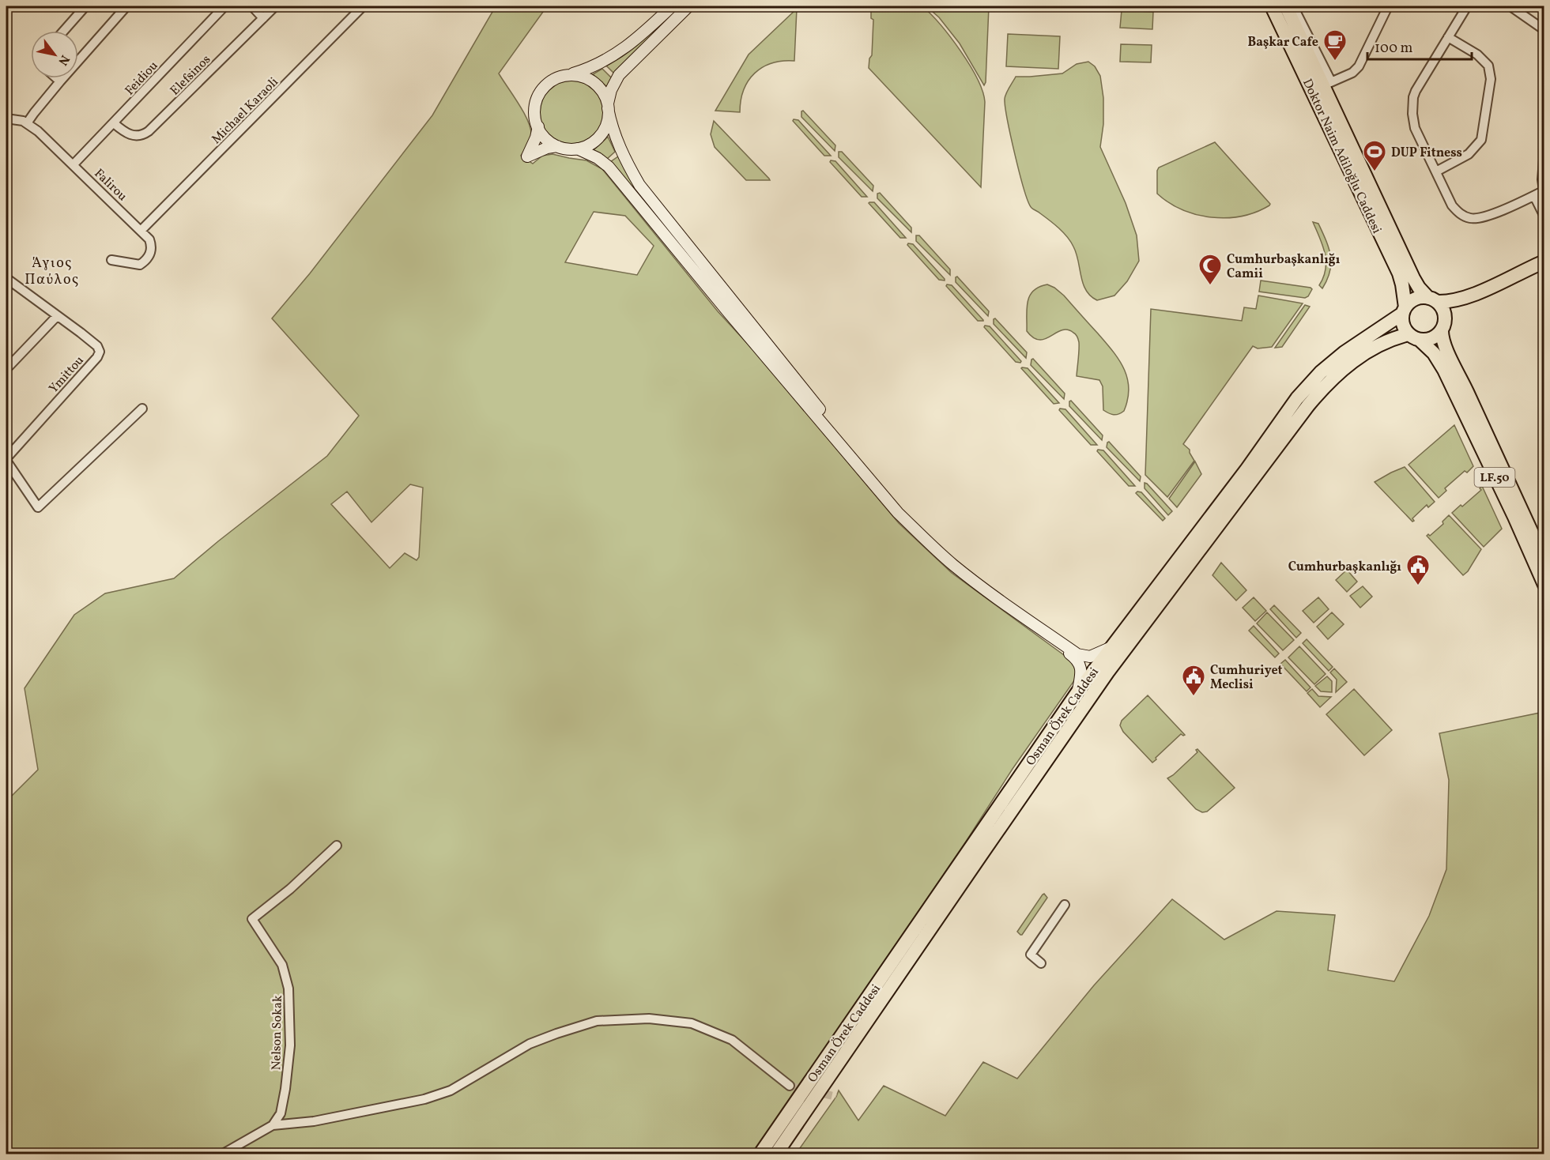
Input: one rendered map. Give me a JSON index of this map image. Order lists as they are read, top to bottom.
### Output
{
  "streets": {
    "main road": ["Doktor Naim Adiloğlu Caddesi", "LF.50", "Osman Örek Caddesi"],
    "street": [
      "Elefsinos",
      "Feidiou",
      "Michael Karaoli",
      "Falirou",
      "Ymittou",
      "Nelson Sokak"
    ]
  },
  "crossings": [
    ["Elefsinos", "Feidiou"],
    ["Feidiou", "Falirou"],
    ["Michael Karaoli", "Falirou"],
    ["Doktor Naim Adiloğlu Caddesi", "Osman Örek Caddesi"]
  ],
  "districts": ["Άγιος Παύλος"],
  "places": {
    "cafe": ["Başkar Cafe"],
    "sports": ["DUP Fitness"],
    "mosque": ["Cumhurbaşkanlığı Camii"],
    "public building": ["Cumhurbaşkanlığı", "Cumhuriyet Meclisi"]
  },
  "scale_bar": "100 m",
  "north": "bottom right"
}
